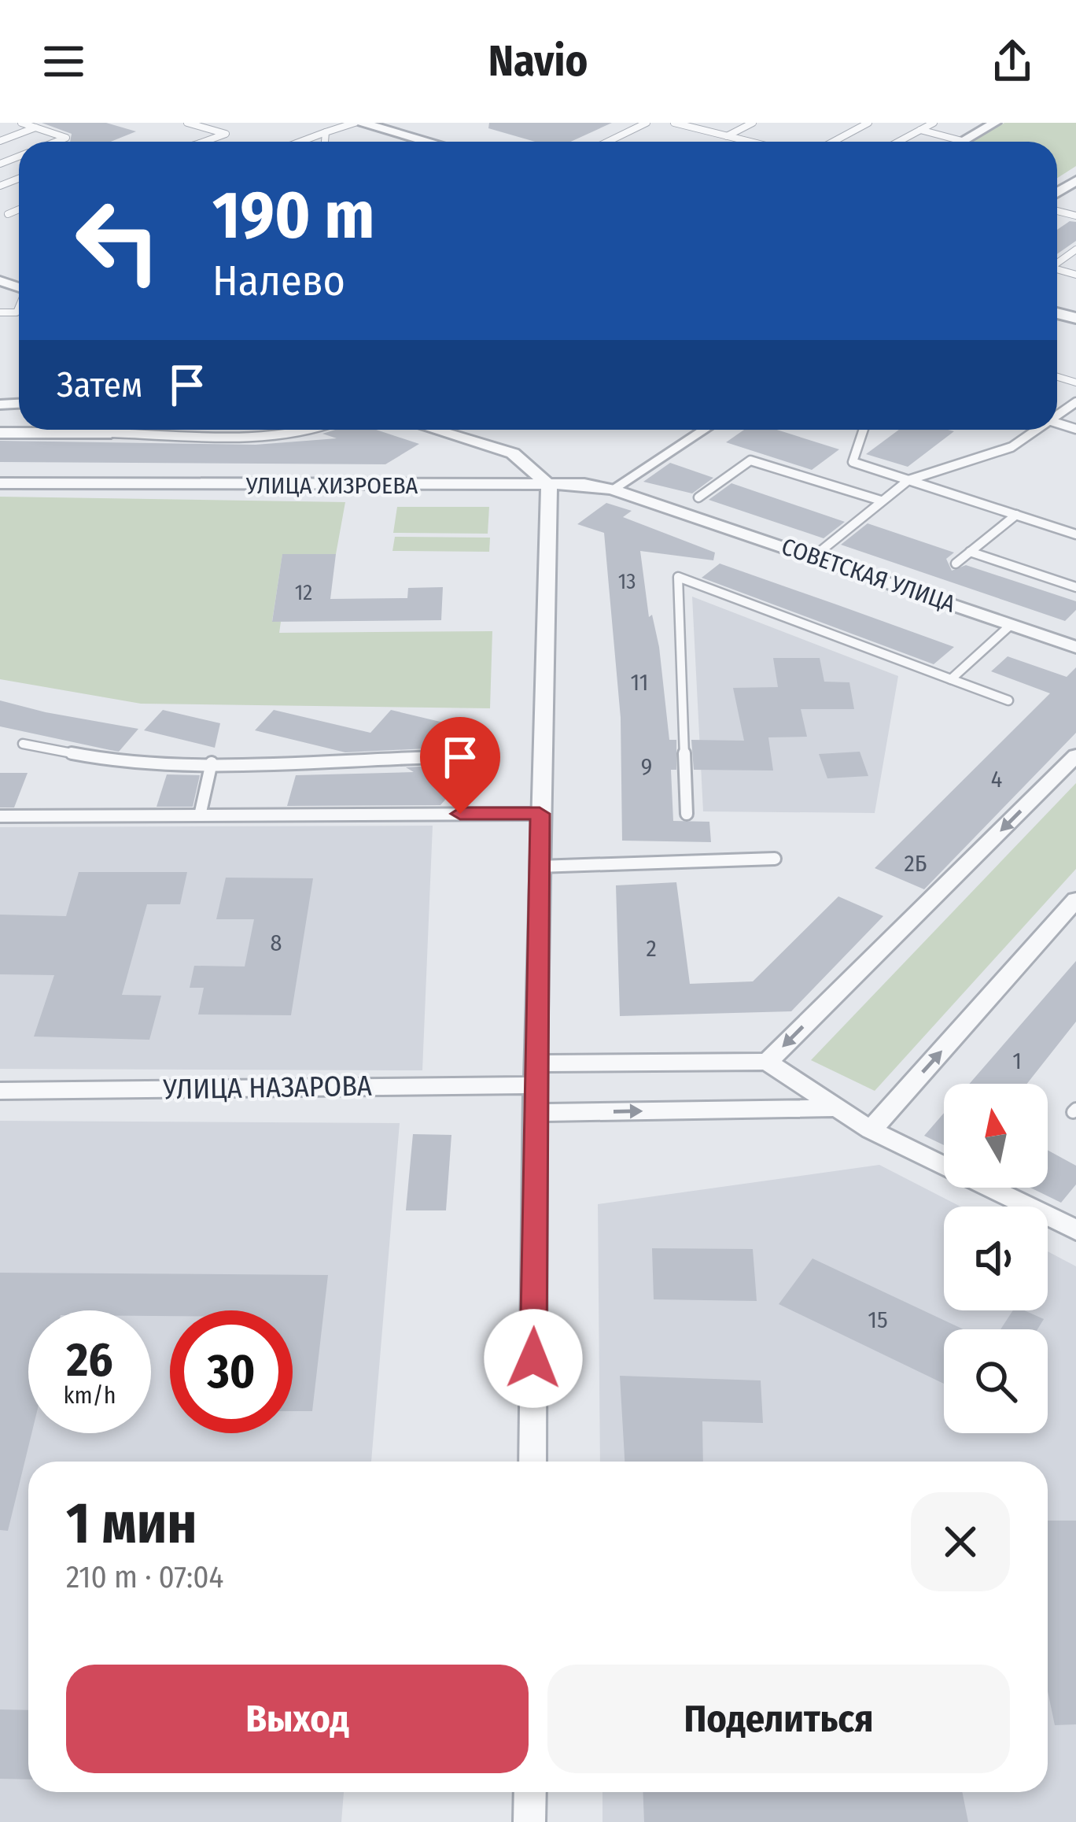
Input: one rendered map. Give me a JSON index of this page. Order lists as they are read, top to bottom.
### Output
{
  "streets": {
    "street": ["УЛИЦА ХИЗРОЕВА", "СОВЕТСКАЯ УЛИЦА", "УЛИЦА НАЗАРОВА"]
  },
  "crossings": [
    ["УЛИЦА ХИЗРОЕВА", "СОВЕТСКАЯ УЛИЦА"]
  ],
  "house_numbers": [
    "13",
    "12",
    "11",
    "9",
    "4",
    "2Б",
    "8",
    "2",
    "1",
    "15"
  ],
  "north": "top",
  "page": {
    "header": "Navio",
    "turn": ["190 m", "Налево"],
    "then": "Затем",
    "speed": "26 km/h",
    "limit": "30",
    "heading": ["1 мин", "210 m · 07:04"],
    "buttons": ["Выход", "Поделиться"]
  }
}
